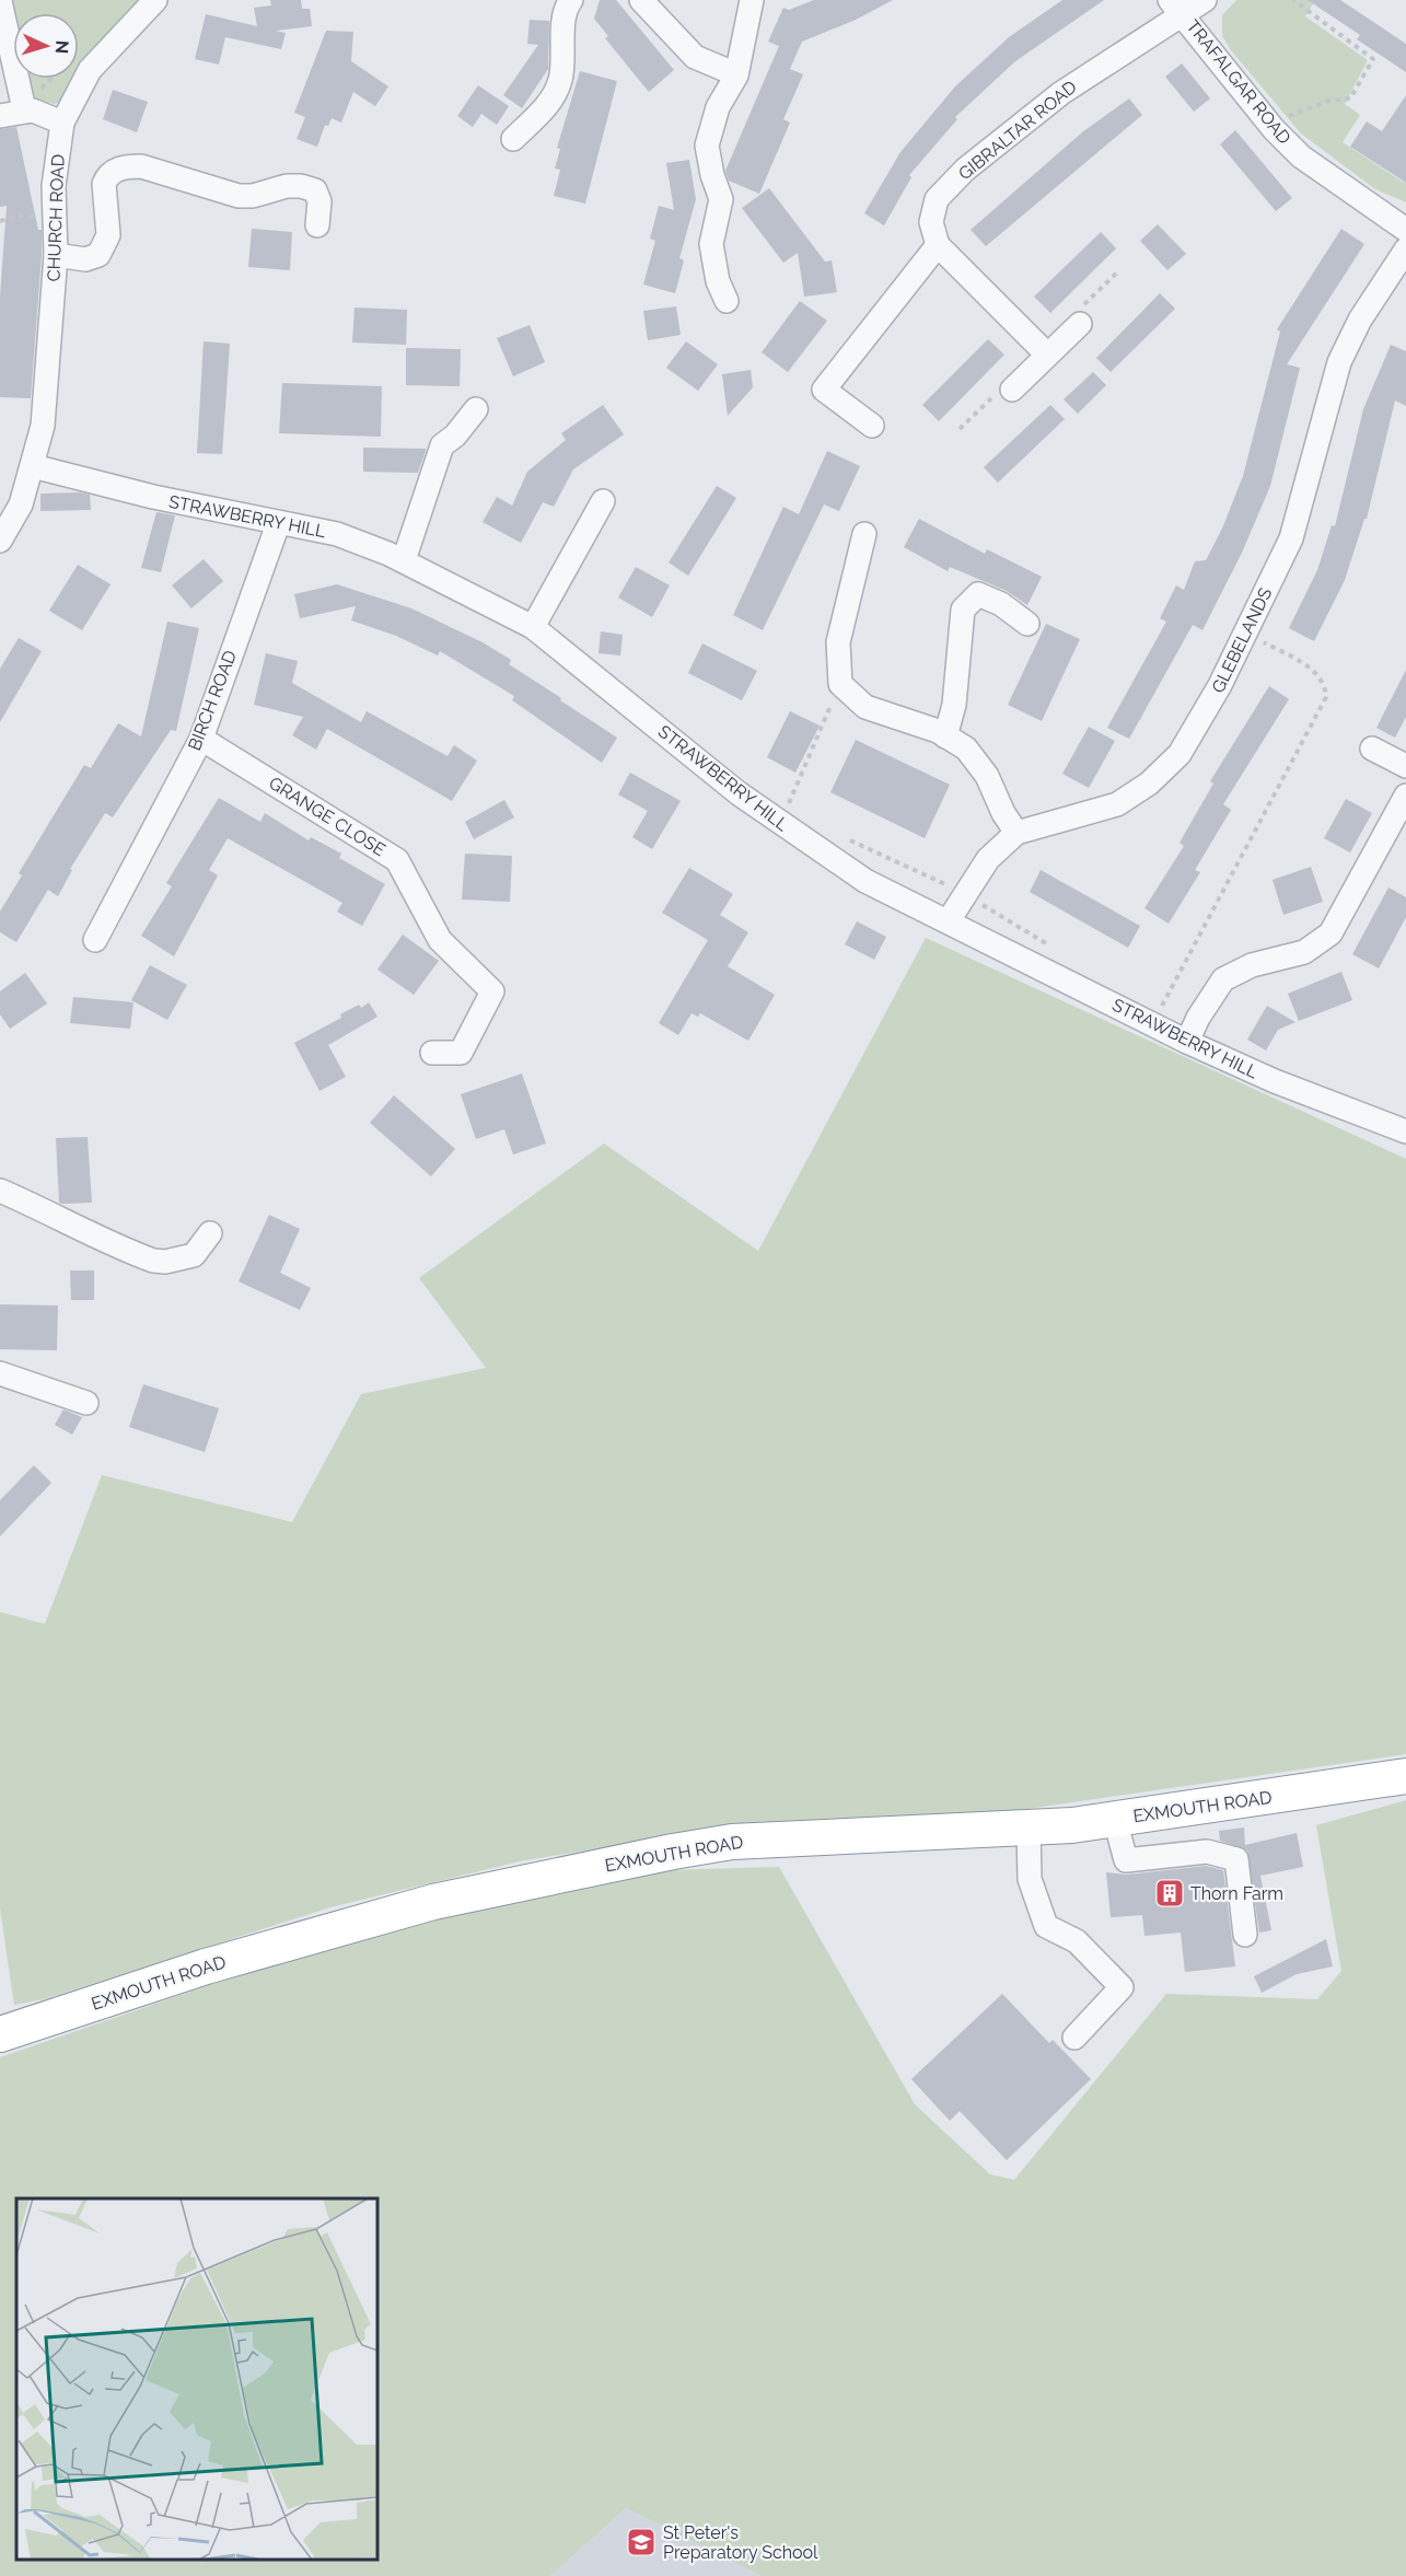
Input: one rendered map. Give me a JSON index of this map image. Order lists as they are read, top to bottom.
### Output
{
  "streets": {
    "highway": ["EXMOUTH ROAD"],
    "street": [
      "TRAFALGAR ROAD",
      "GIBRALTAR ROAD",
      "CHURCH ROAD",
      "STRAWBERRY HILL",
      "GLEBELANDS",
      "BIRCH ROAD",
      "GRANGE CLOSE"
    ]
  },
  "crossings": [
    ["TRAFALGAR ROAD", "GIBRALTAR ROAD"],
    ["CHURCH ROAD", "STRAWBERRY HILL"],
    ["STRAWBERRY HILL", "GLEBELANDS"],
    ["STRAWBERRY HILL", "BIRCH ROAD"],
    ["BIRCH ROAD", "GRANGE CLOSE"]
  ],
  "places": {
    "building": ["Thorn Farm"],
    "school or university": ["St Peter's Preparatory School"]
  },
  "north": "right"
}
